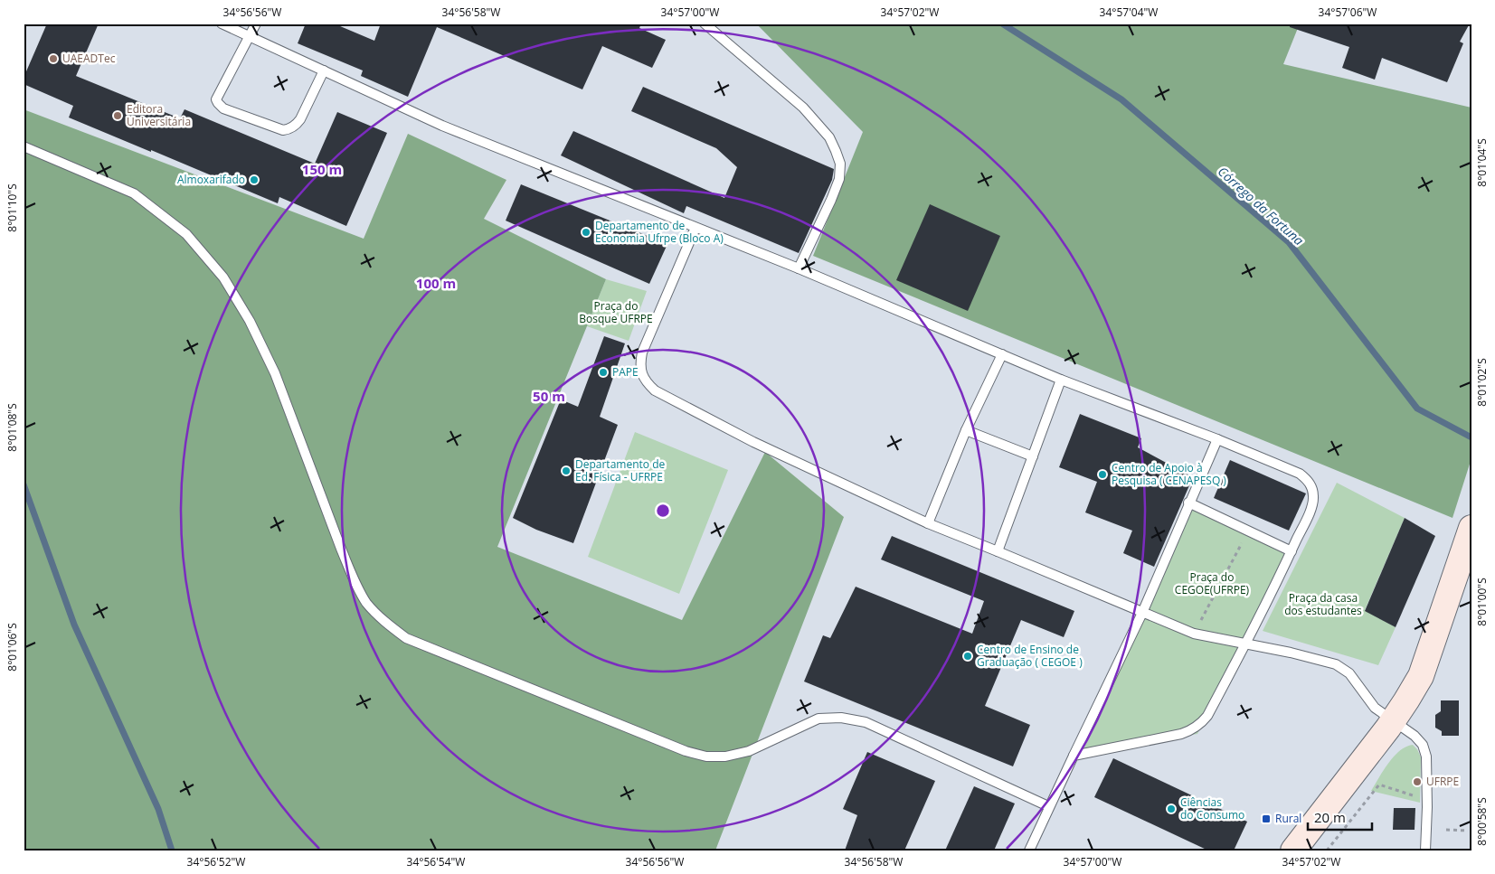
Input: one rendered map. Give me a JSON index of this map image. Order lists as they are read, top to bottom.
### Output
{
  "water": ["Córrego da Fortuna"],
  "parks": ["Praça do Bosque UFRPE", "Praça do CEGOE(UFRPE)", "Praça da casa dos estudantes"],
  "places": {
    "other": [
      "UAEADTec",
      "Editora Universitária",
      "Almoxarifado",
      "Departamento de Economia Ufrpe (Bloco A)",
      "PAPE",
      "Departamento de Ed. Física - UFRPE",
      "Centro de Apoio à Pesquisa ( CENAPESQ )",
      "Centro de Ensino de Graduação ( CEGOE )",
      "UFRPE",
      "Ciências do Consumo"
    ],
    "transit": ["Rural"]
  },
  "scale_bar": "20 m",
  "coordinates": [
    "34°56'56\"W",
    "34°56'58\"W",
    "34°57'00\"W",
    "34°57'02\"W",
    "34°57'04\"W",
    "34°57'06\"W",
    "8°01'04\"S",
    "8°01'10\"S",
    "8°01'02\"S",
    "8°01'08\"S",
    "8°01'00\"S",
    "8°01'06\"S",
    "8°00'58\"S",
    "34°56'52\"W",
    "34°56'54\"W"
  ],
  "rings": ["150 m", "100 m", "50 m"]
}
